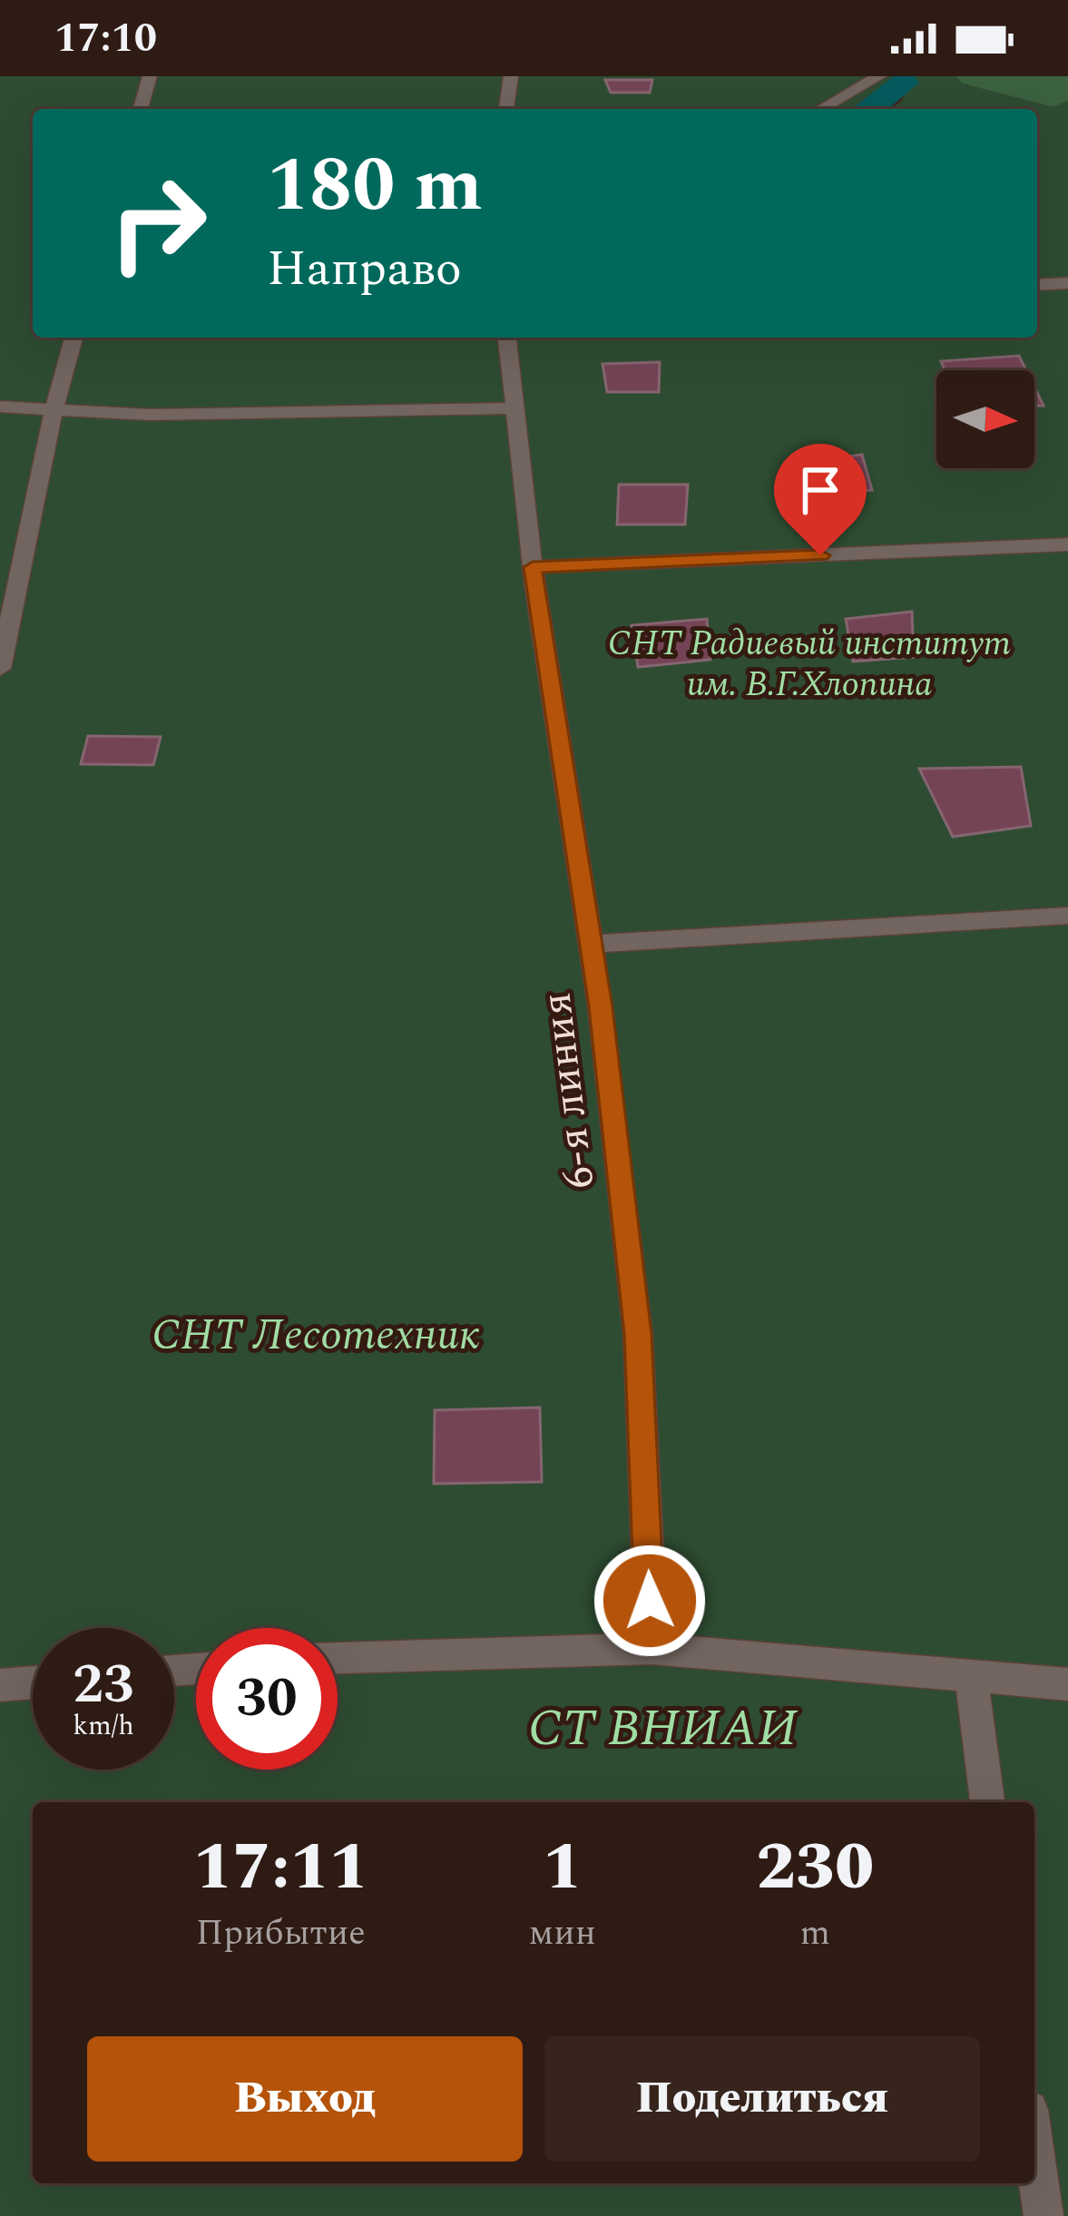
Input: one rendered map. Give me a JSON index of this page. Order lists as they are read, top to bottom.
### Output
{
  "streets": {
    "street": ["6-я линия"]
  },
  "parks": ["СНТ Радиевый институт им. В.Г.Хлопина", "СНТ Лесотехник", "СТ ВНИАИ"],
  "north": "right",
  "page": {
    "status": "17:10",
    "turn": ["180 m", "Направо"],
    "speed": "23 km/h",
    "limit": "30",
    "eta": [
      "17:11",
      "Прибытие",
      "1",
      "мин",
      "230",
      "m"
    ],
    "buttons": ["Выход", "Поделиться"]
  }
}
